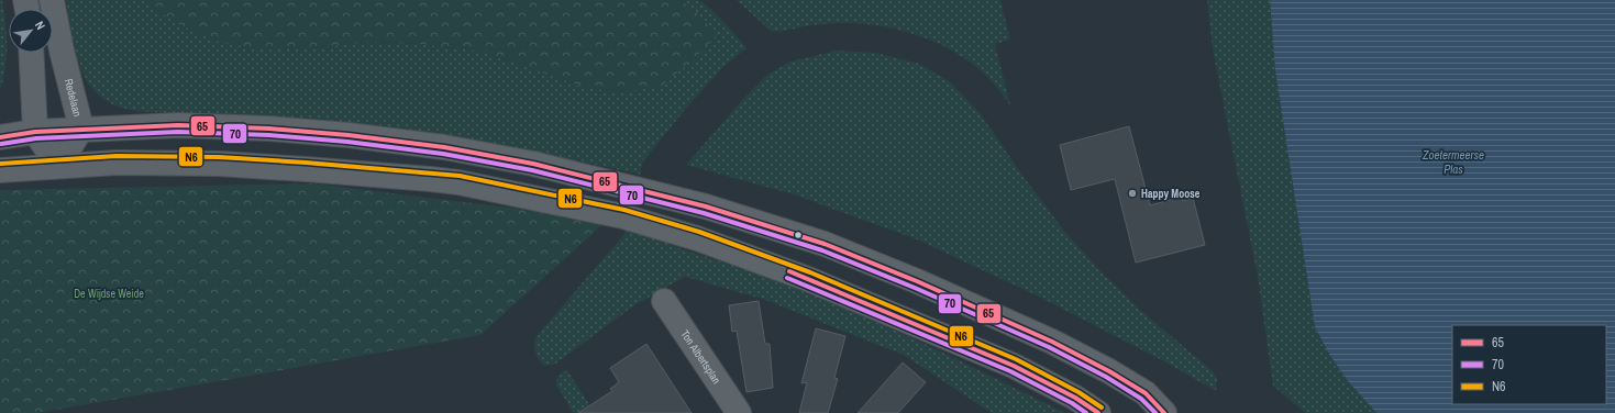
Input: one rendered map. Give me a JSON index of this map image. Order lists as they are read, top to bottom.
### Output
{
  "streets": {
    "street": ["Redelaan", "Ton Albertsplan"]
  },
  "water": ["Zoetermeerse Plas"],
  "parks": ["De Wijdse Weide"],
  "places": ["Happy Moose"],
  "lines": ["transit line 65", "transit line 70", "transit line N6"],
  "legend": ["65", "70", "N6"],
  "north": "top right"
}
